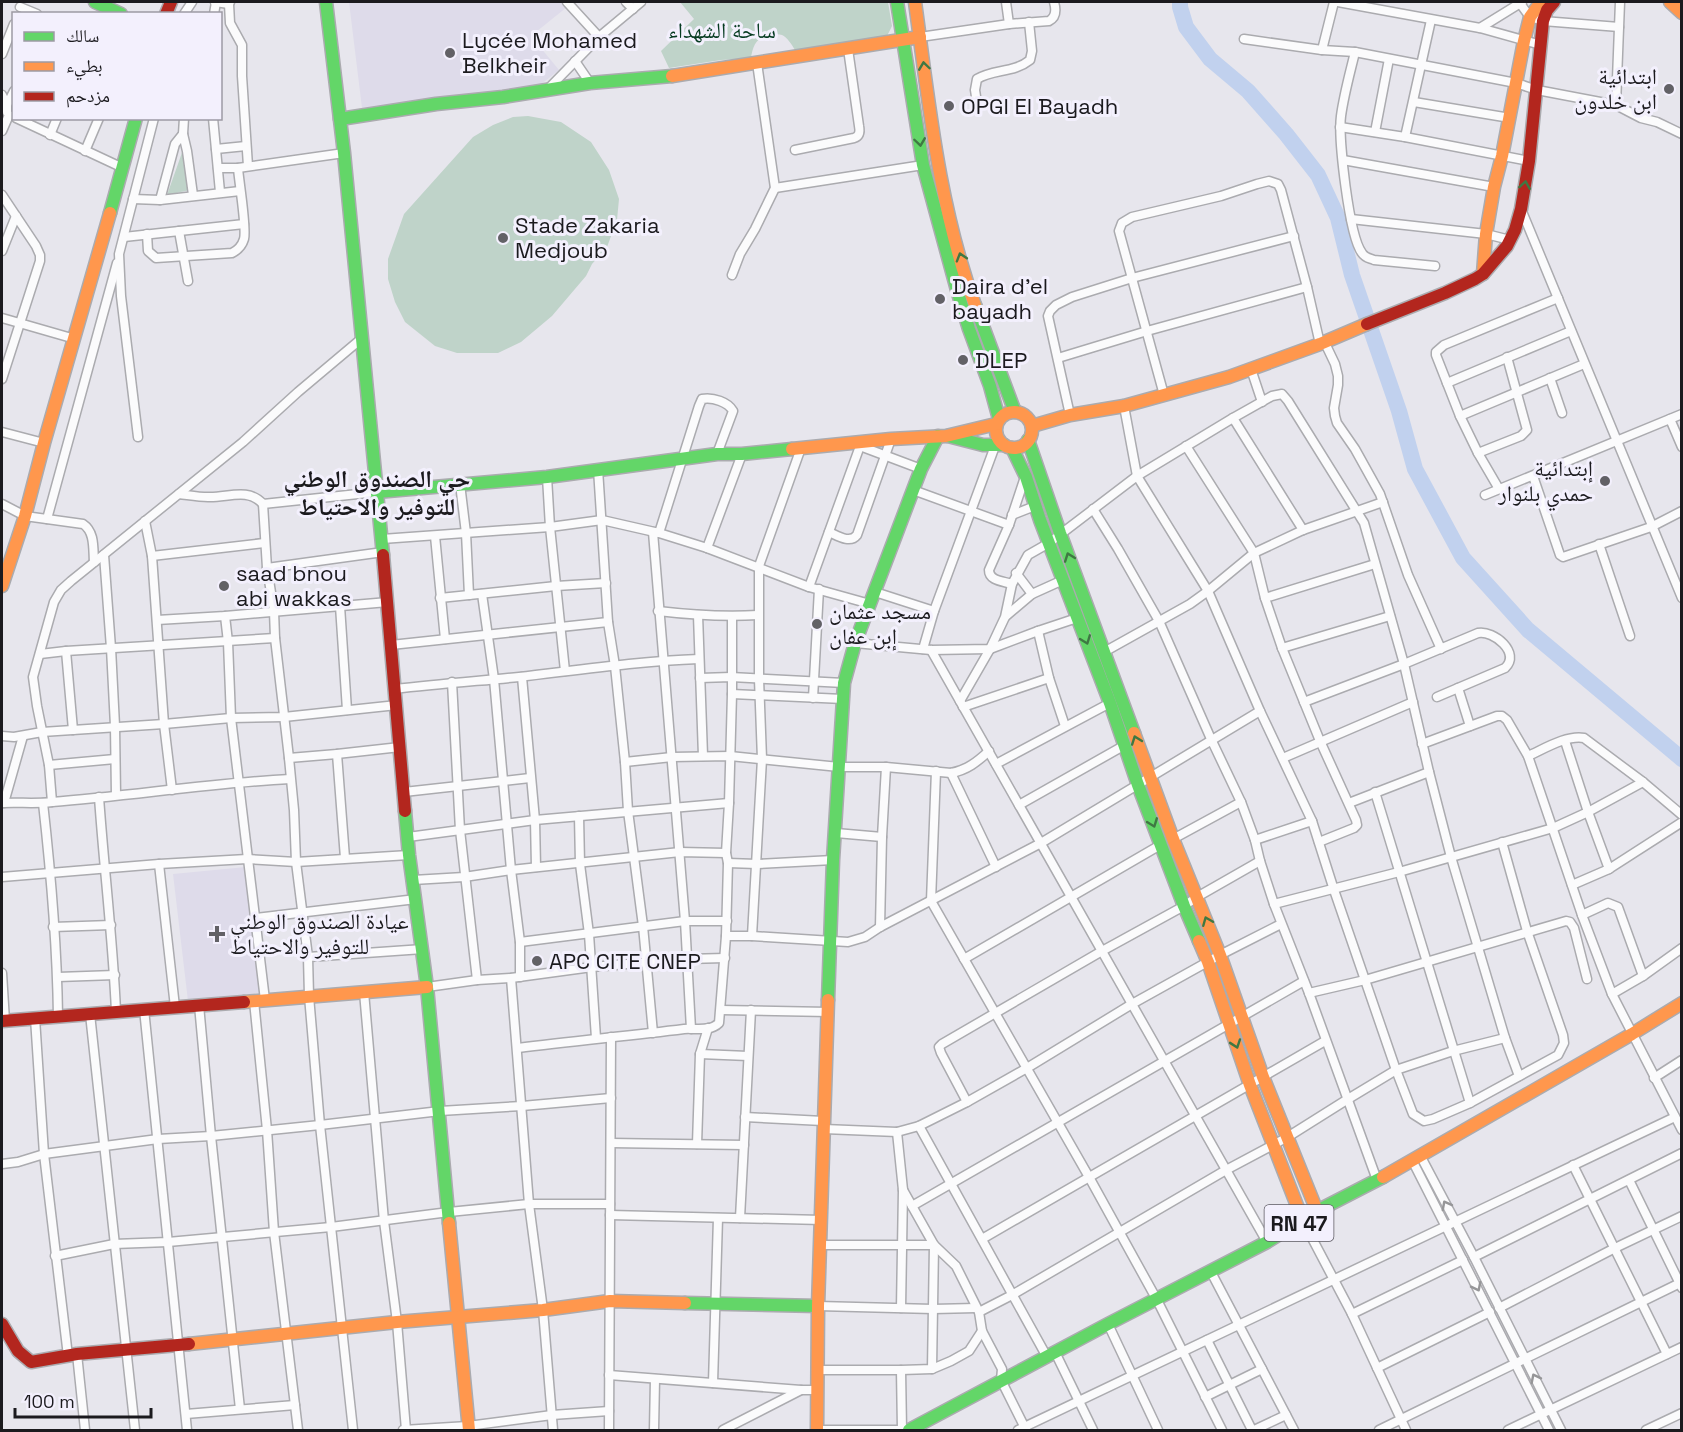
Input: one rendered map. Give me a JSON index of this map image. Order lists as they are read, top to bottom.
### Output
{
  "streets": {
    "main road": ["RN 47"]
  },
  "districts": ["حي الصندوق الوطني للتوفير والاحتياط"],
  "parks": ["ساحة الشهداء"],
  "places": {
    "other": [
      "Lycée Mohamed Belkheir",
      "ابتدائية ابن خلدون",
      "OPGI El Bayadh",
      "Stade Zakaria Medjoub",
      "Daira d'el bayadh",
      "DLEP",
      "إبتدائية حمدي بلنوار",
      "saad bnou abi wakkas",
      "مسجد عثمان إبن عفان",
      "APC CITE CNEP"
    ],
    "health": ["عيادة الصندوق الوطني للتوفير والاحتياط"]
  },
  "legend": ["سالك", "بطيء", "مزدحم"],
  "scale_bar": "100 m"
}
